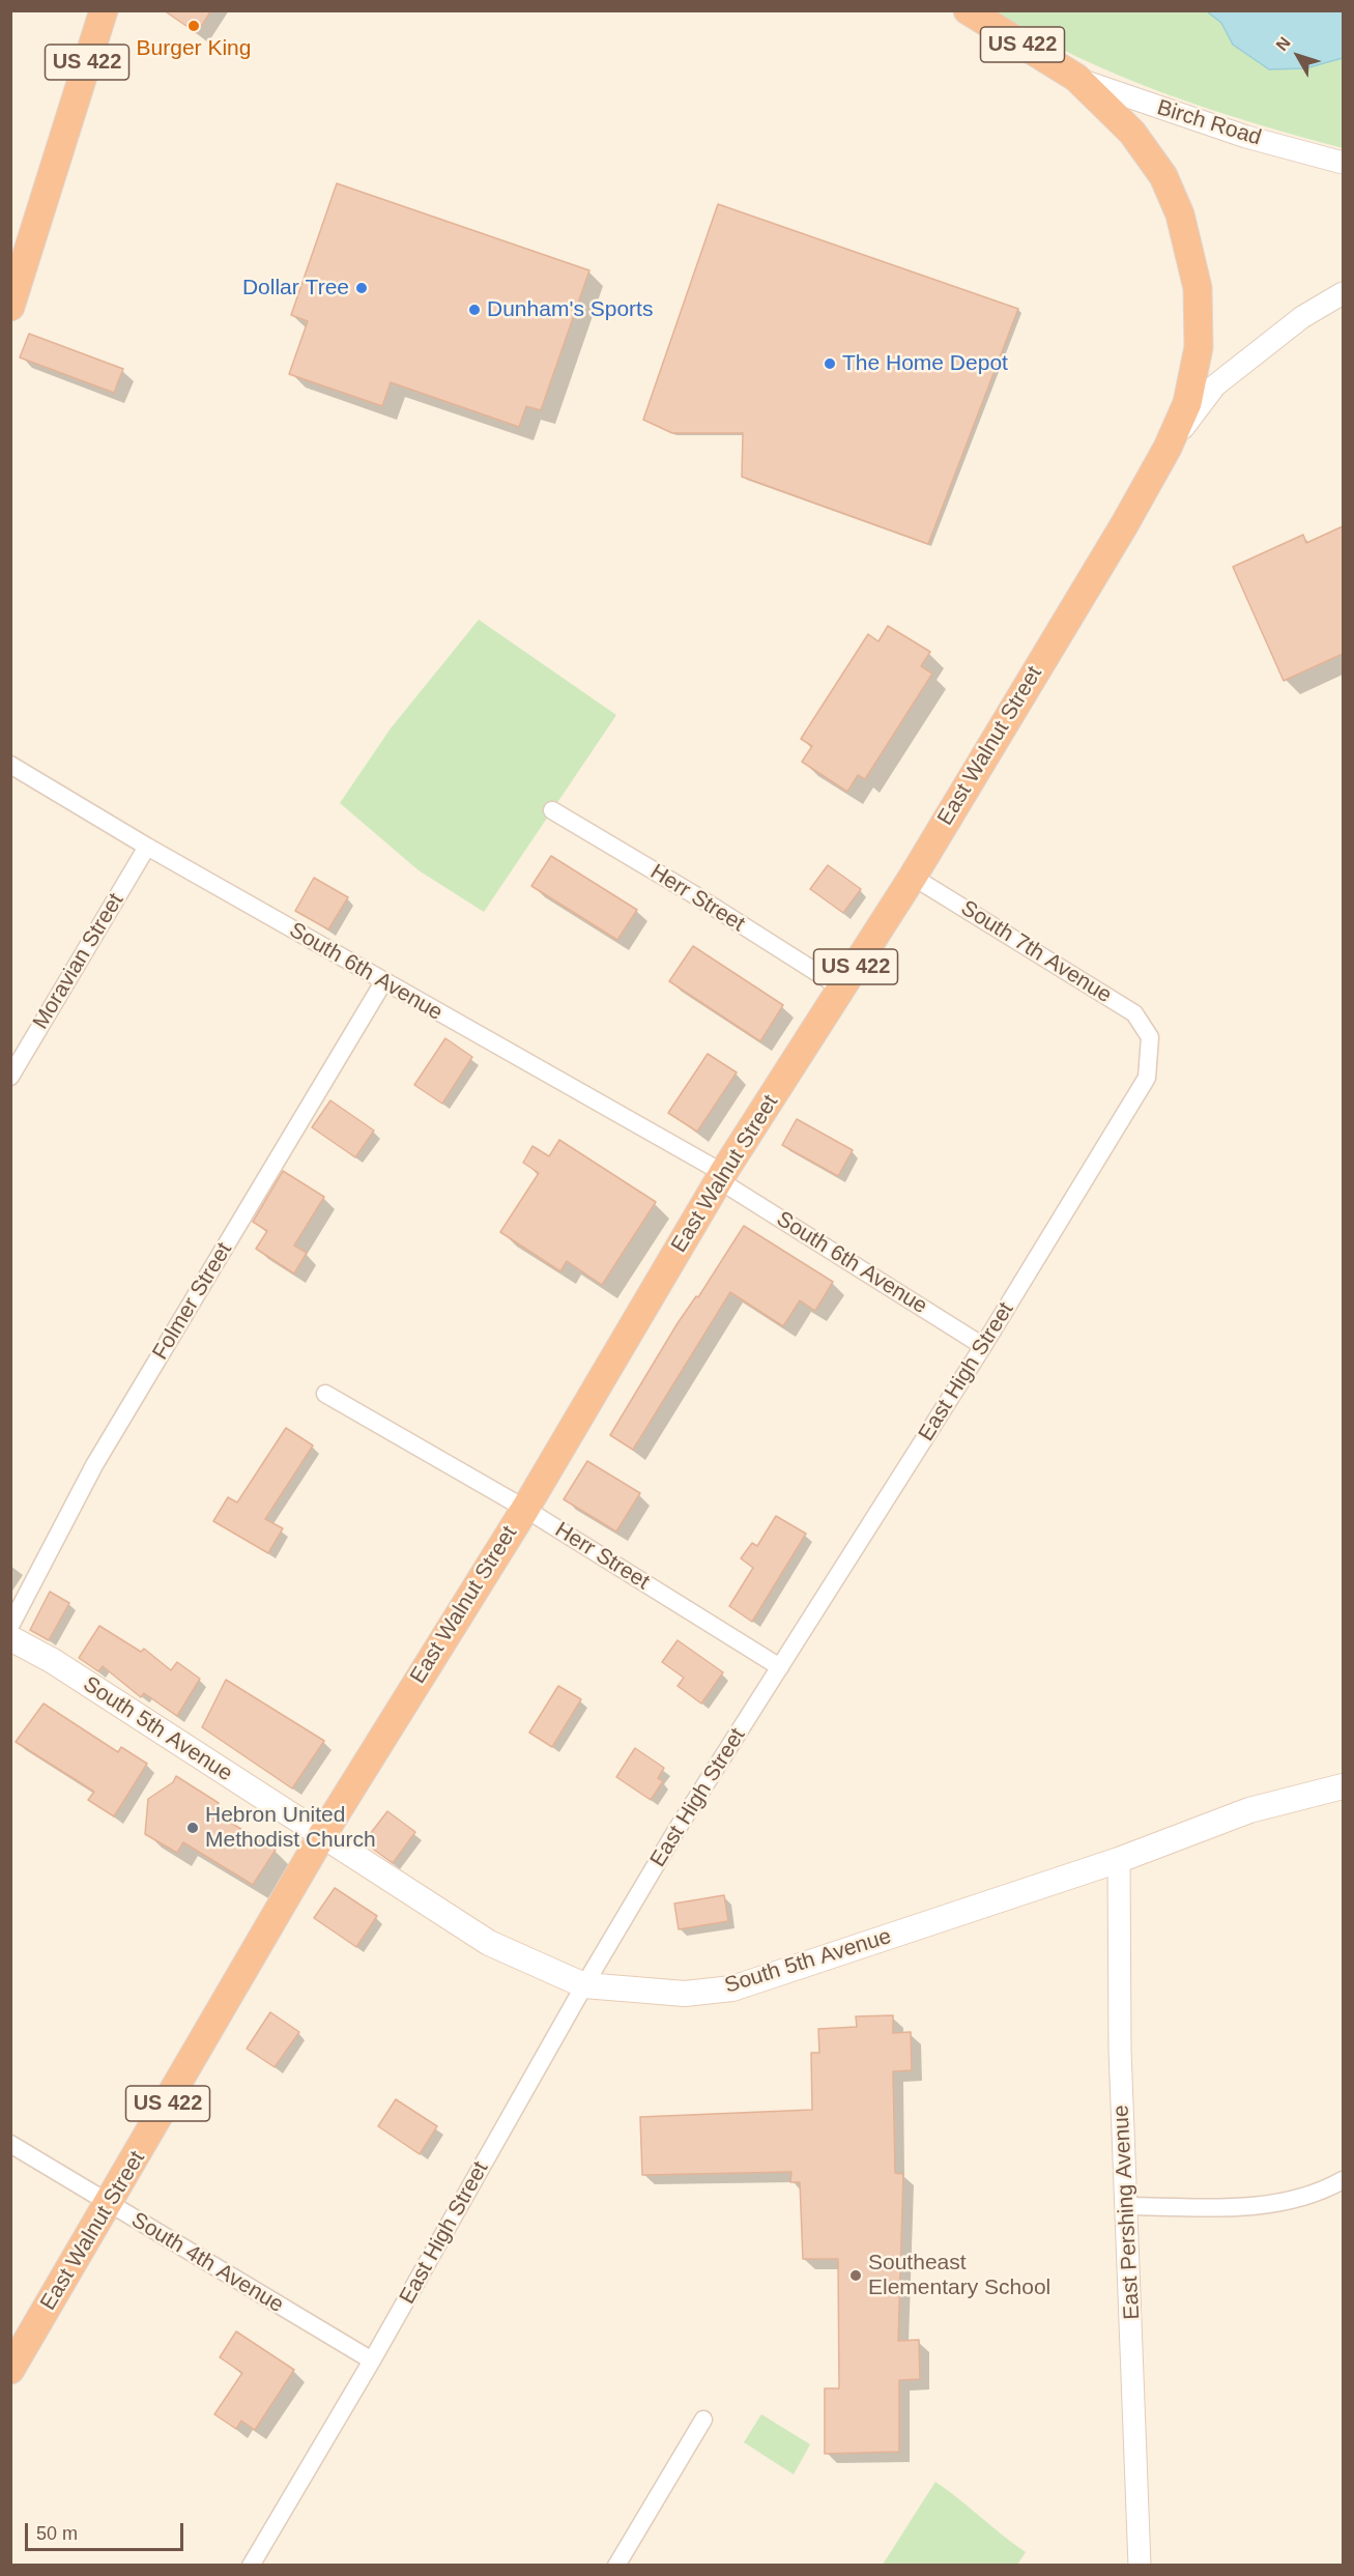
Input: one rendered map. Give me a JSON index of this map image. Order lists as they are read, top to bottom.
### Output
{
  "streets": {
    "highway": ["US 422", "East Walnut Street"],
    "main road": ["South 5th Avenue"],
    "street": [
      "Birch Road",
      "Herr Street",
      "South 7th Avenue",
      "Moravian Street",
      "South 6th Avenue",
      "Folmer Street",
      "East High Street",
      "East Pershing Avenue",
      "South 4th Avenue"
    ]
  },
  "crossings": [
    ["Birch Road", "East Walnut Street"],
    ["East Walnut Street", "Herr Street"],
    ["East Walnut Street", "South 7th Avenue"],
    ["East Walnut Street", "South 6th Avenue"],
    ["East Walnut Street", "South 5th Avenue"],
    ["East Walnut Street", "South 4th Avenue"],
    ["Herr Street", "East High Street"],
    ["South 7th Avenue", "East High Street"],
    ["Moravian Street", "South 6th Avenue"],
    ["South 6th Avenue", "Folmer Street"],
    ["South 6th Avenue", "East High Street"],
    ["East High Street", "South 5th Avenue"],
    ["East High Street", "South 4th Avenue"],
    ["South 5th Avenue", "East Pershing Avenue"]
  ],
  "places": [
    "Burger King",
    "Dollar Tree",
    "Dunham's Sports",
    "The Home Depot",
    "Hebron United Methodist Church",
    "Southeast Elementary School"
  ],
  "scale_bar": "50 m",
  "north": "top left"
}
